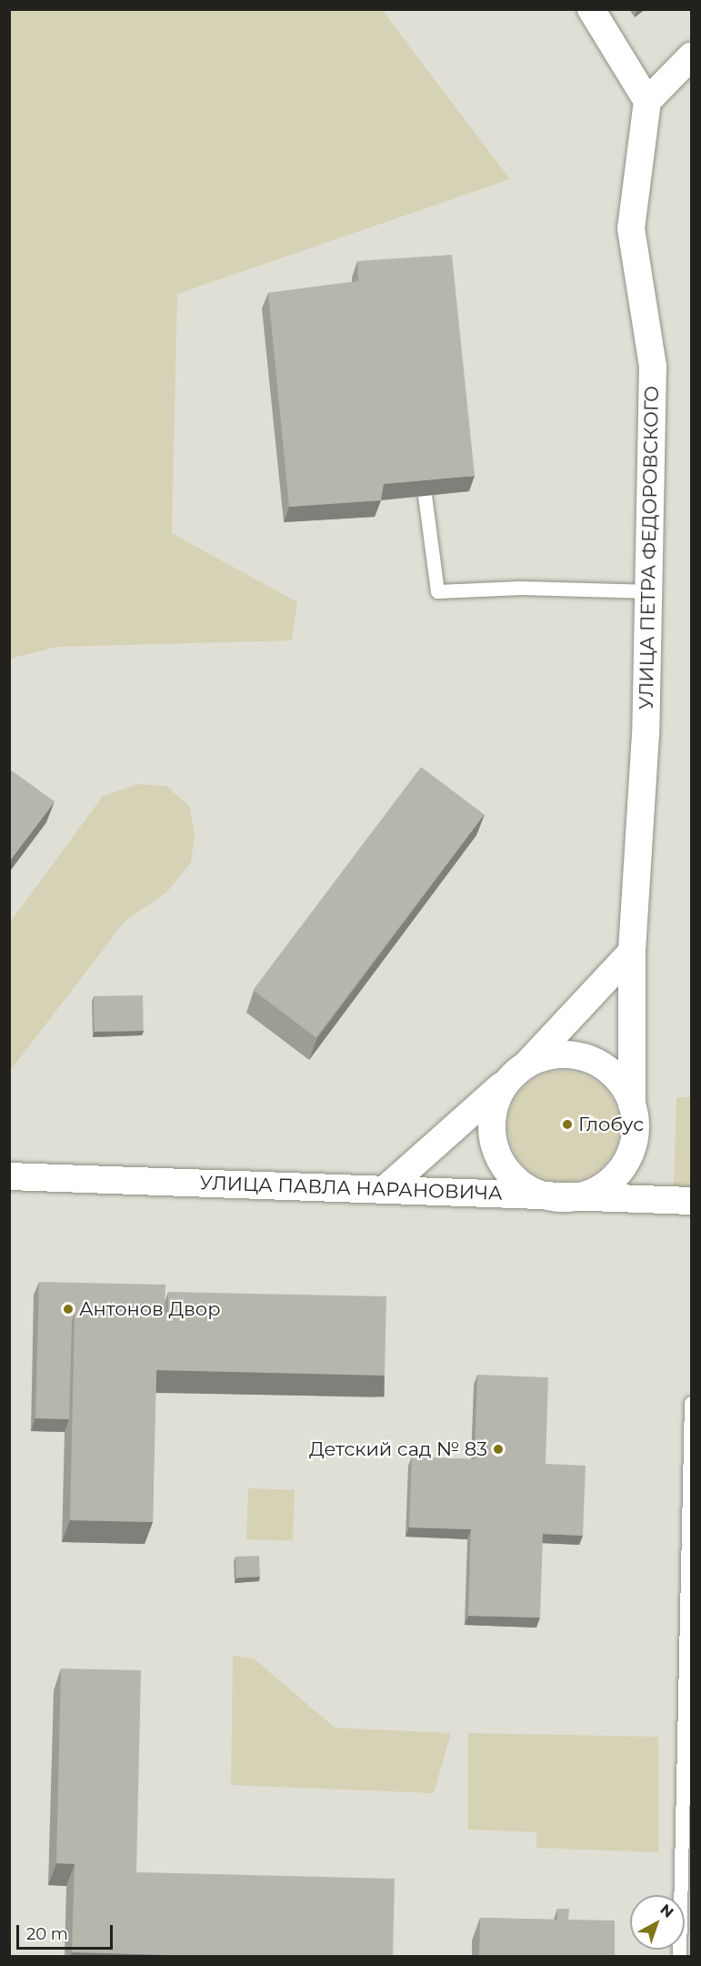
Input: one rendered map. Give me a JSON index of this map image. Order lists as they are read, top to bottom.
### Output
{
  "streets": {
    "street": ["УЛИЦА ПЕТРА ФЕДОРОВСКОГО", "УЛИЦА ПАВЛА НАРАНОВИЧА"]
  },
  "crossings": [
    ["УЛИЦА ПЕТРА ФЕДОРОВСКОГО", "УЛИЦА ПАВЛА НАРАНОВИЧА"]
  ],
  "places": ["Глобус", "Антонов Двор", "Детский сад № 83"],
  "scale_bar": "20 m",
  "north": "top right"
}
